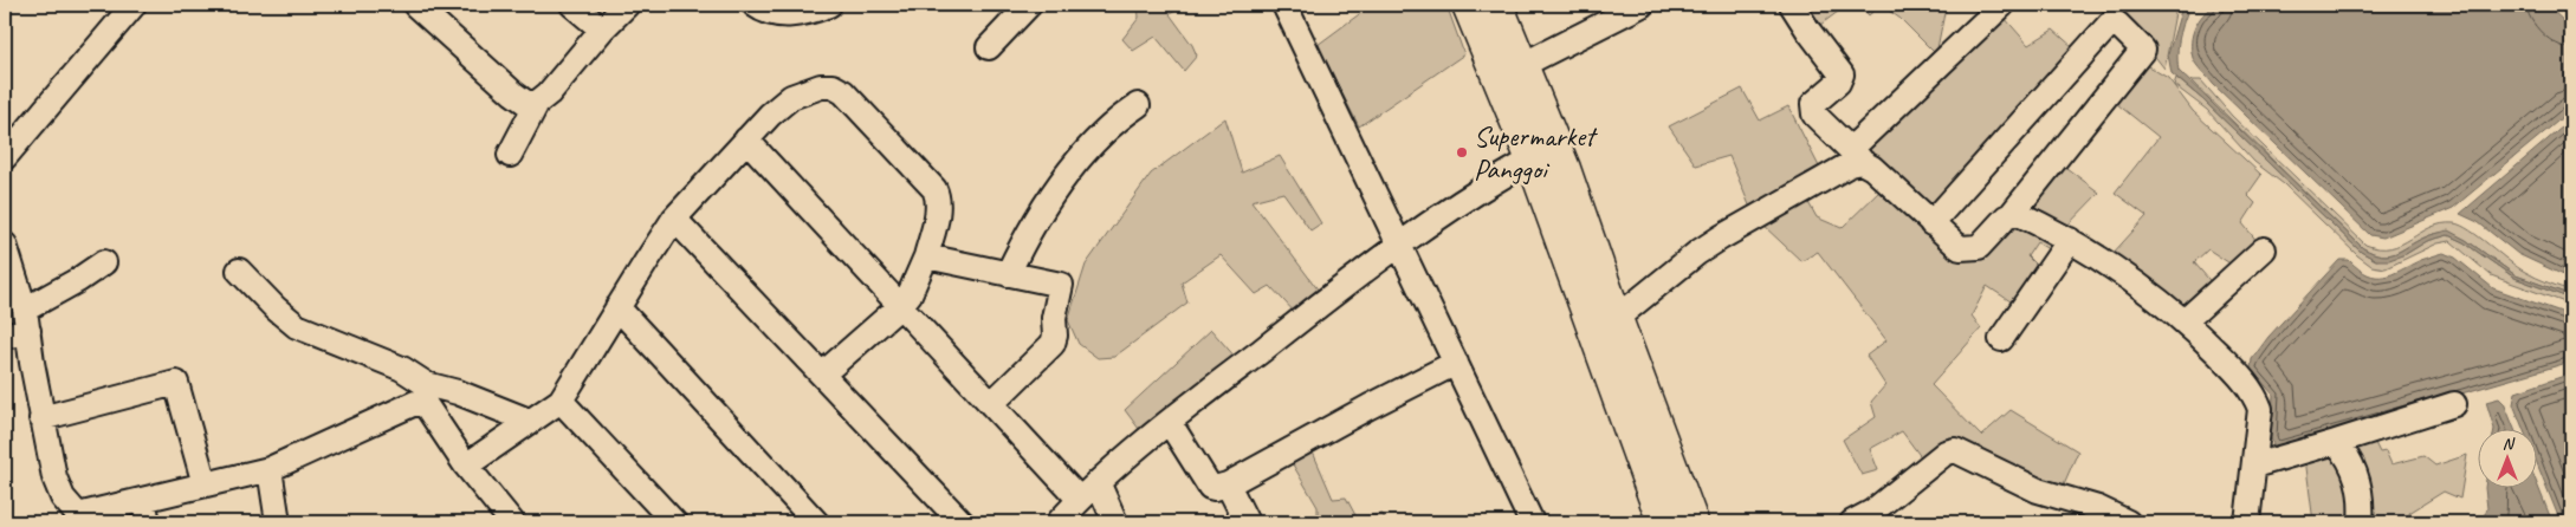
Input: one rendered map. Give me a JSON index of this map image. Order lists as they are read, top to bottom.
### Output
{
  "places": ["Supermarket Panggoi"],
  "north": "top"
}
